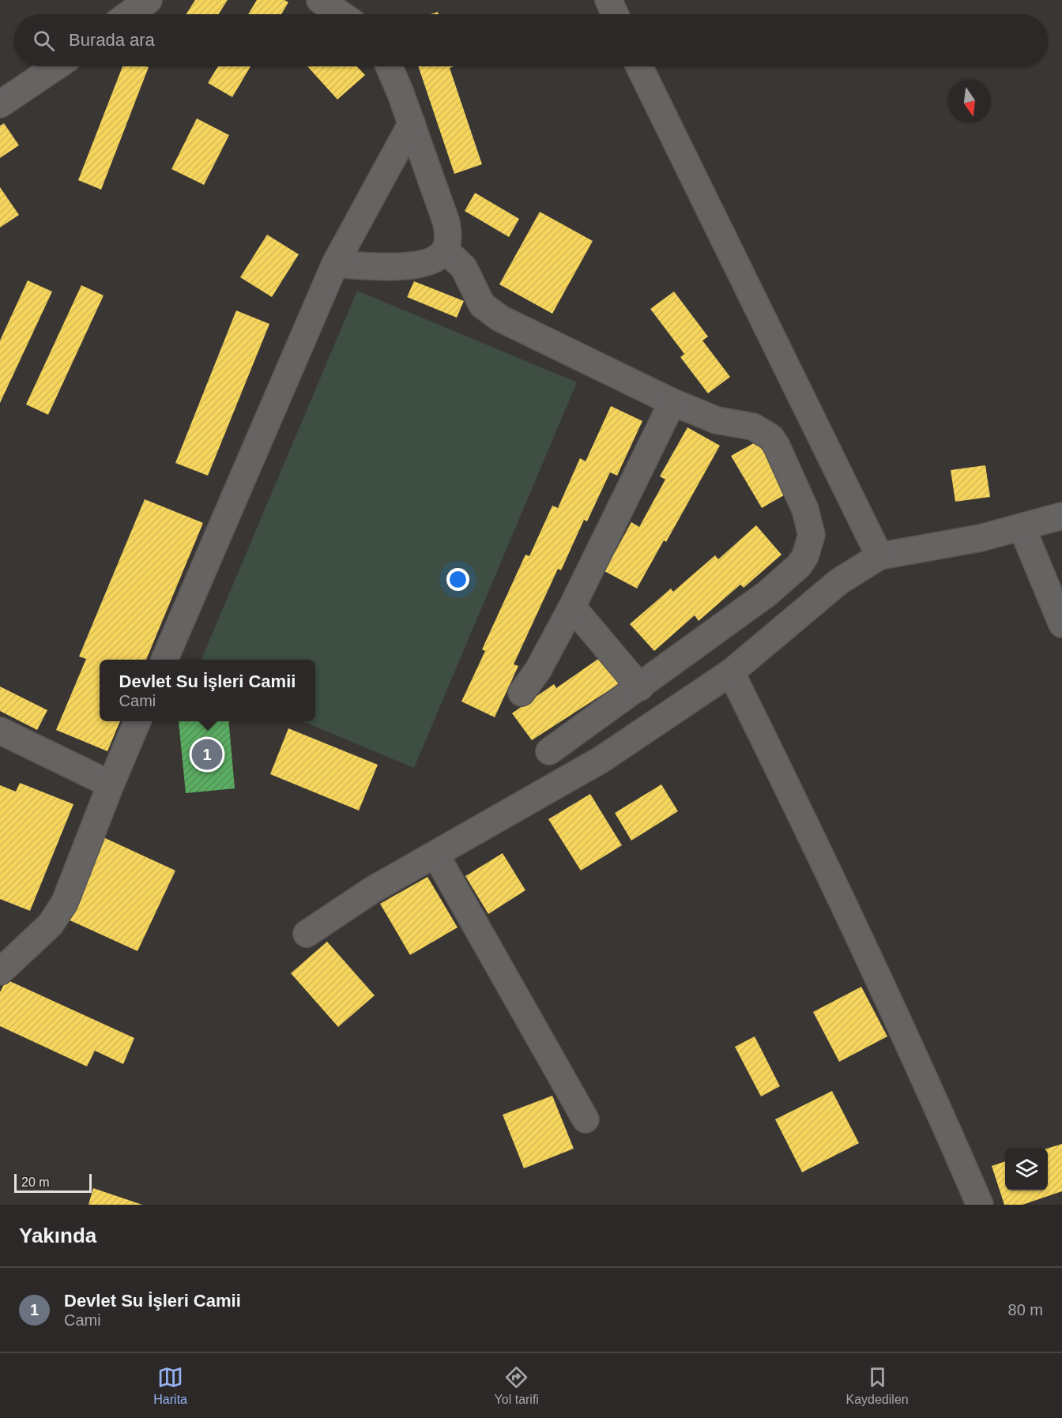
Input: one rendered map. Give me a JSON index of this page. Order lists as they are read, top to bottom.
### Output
{
  "scale_bar": "20 m",
  "north": "bottom",
  "page": {
    "search": "Burada ara",
    "popup": ["Devlet Su İşleri Camii", "Cami"],
    "pins": "1",
    "scale": "20 m",
    "heading": "Yakında",
    "list": [
      {
        "mark": "1",
        "name": "Devlet Su İşleri Camii",
        "note": "Cami",
        "value": "80 m"
      }
    ],
    "nav": ["Harita", "Yol tarifi", "Kaydedilen"]
  }
}
